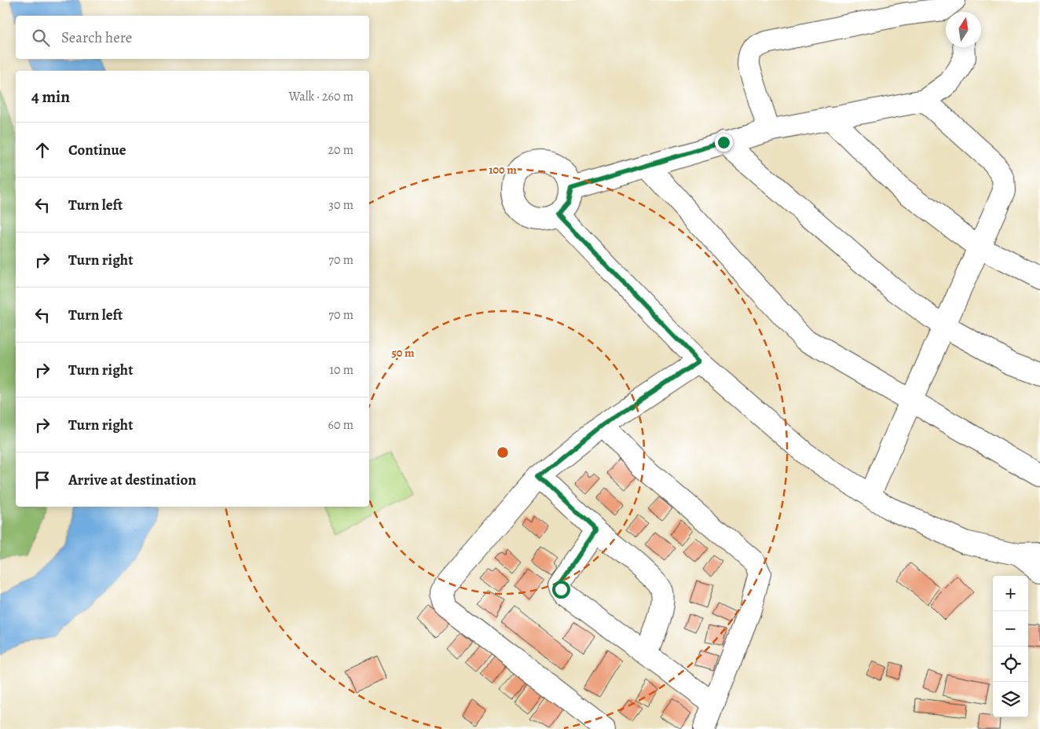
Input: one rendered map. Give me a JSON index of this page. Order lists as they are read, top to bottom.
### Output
{
  "north": "top",
  "page": {
    "search": "Search here",
    "heading": ["4 min", "Walk · 260 m"],
    "list": [
      ["Continue", "20 m"],
      ["Turn left", "30 m"],
      ["Turn right", "70 m"],
      ["Turn left", "70 m"],
      ["Turn right", "10 m"],
      ["Turn right", "60 m"],
      "Arrive at destination"
    ],
    "map_buttons": ["+", "−"]
  },
  "rings": ["100 m", "50 m"]
}
